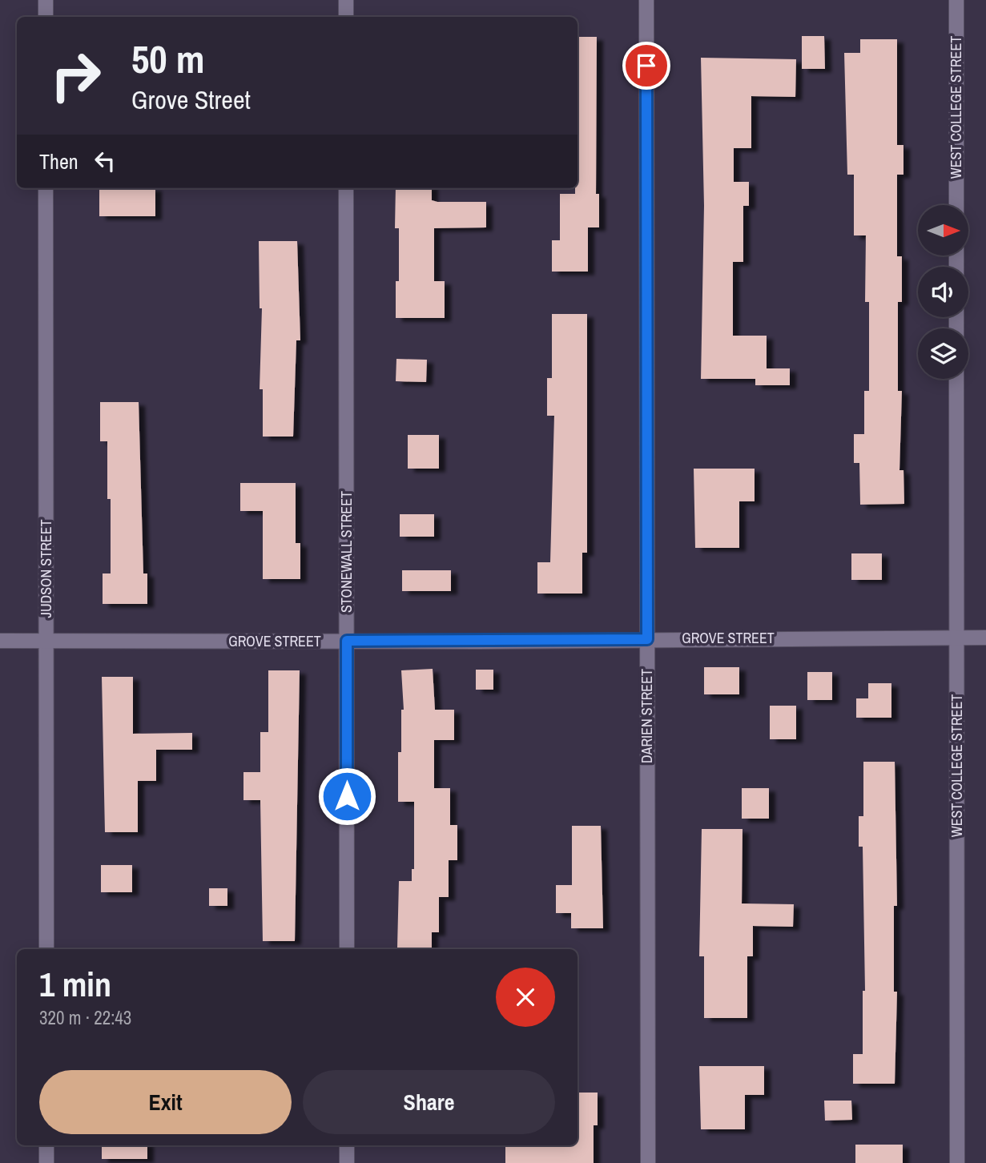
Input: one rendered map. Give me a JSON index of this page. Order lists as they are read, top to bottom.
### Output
{
  "streets": {
    "street": [
      "WEST COLLEGE STREET",
      "STONEWALL STREET",
      "JUDSON STREET",
      "GROVE STREET",
      "DARIEN STREET"
    ]
  },
  "crossings": [
    ["WEST COLLEGE STREET", "GROVE STREET"],
    ["STONEWALL STREET", "GROVE STREET"],
    ["JUDSON STREET", "GROVE STREET"],
    ["GROVE STREET", "DARIEN STREET"]
  ],
  "north": "right",
  "page": {
    "turn": ["50 m", "Grove Street"],
    "then": "Then",
    "heading": ["1 min", "320 m · 22:43"],
    "buttons": ["Exit", "Share"]
  }
}
